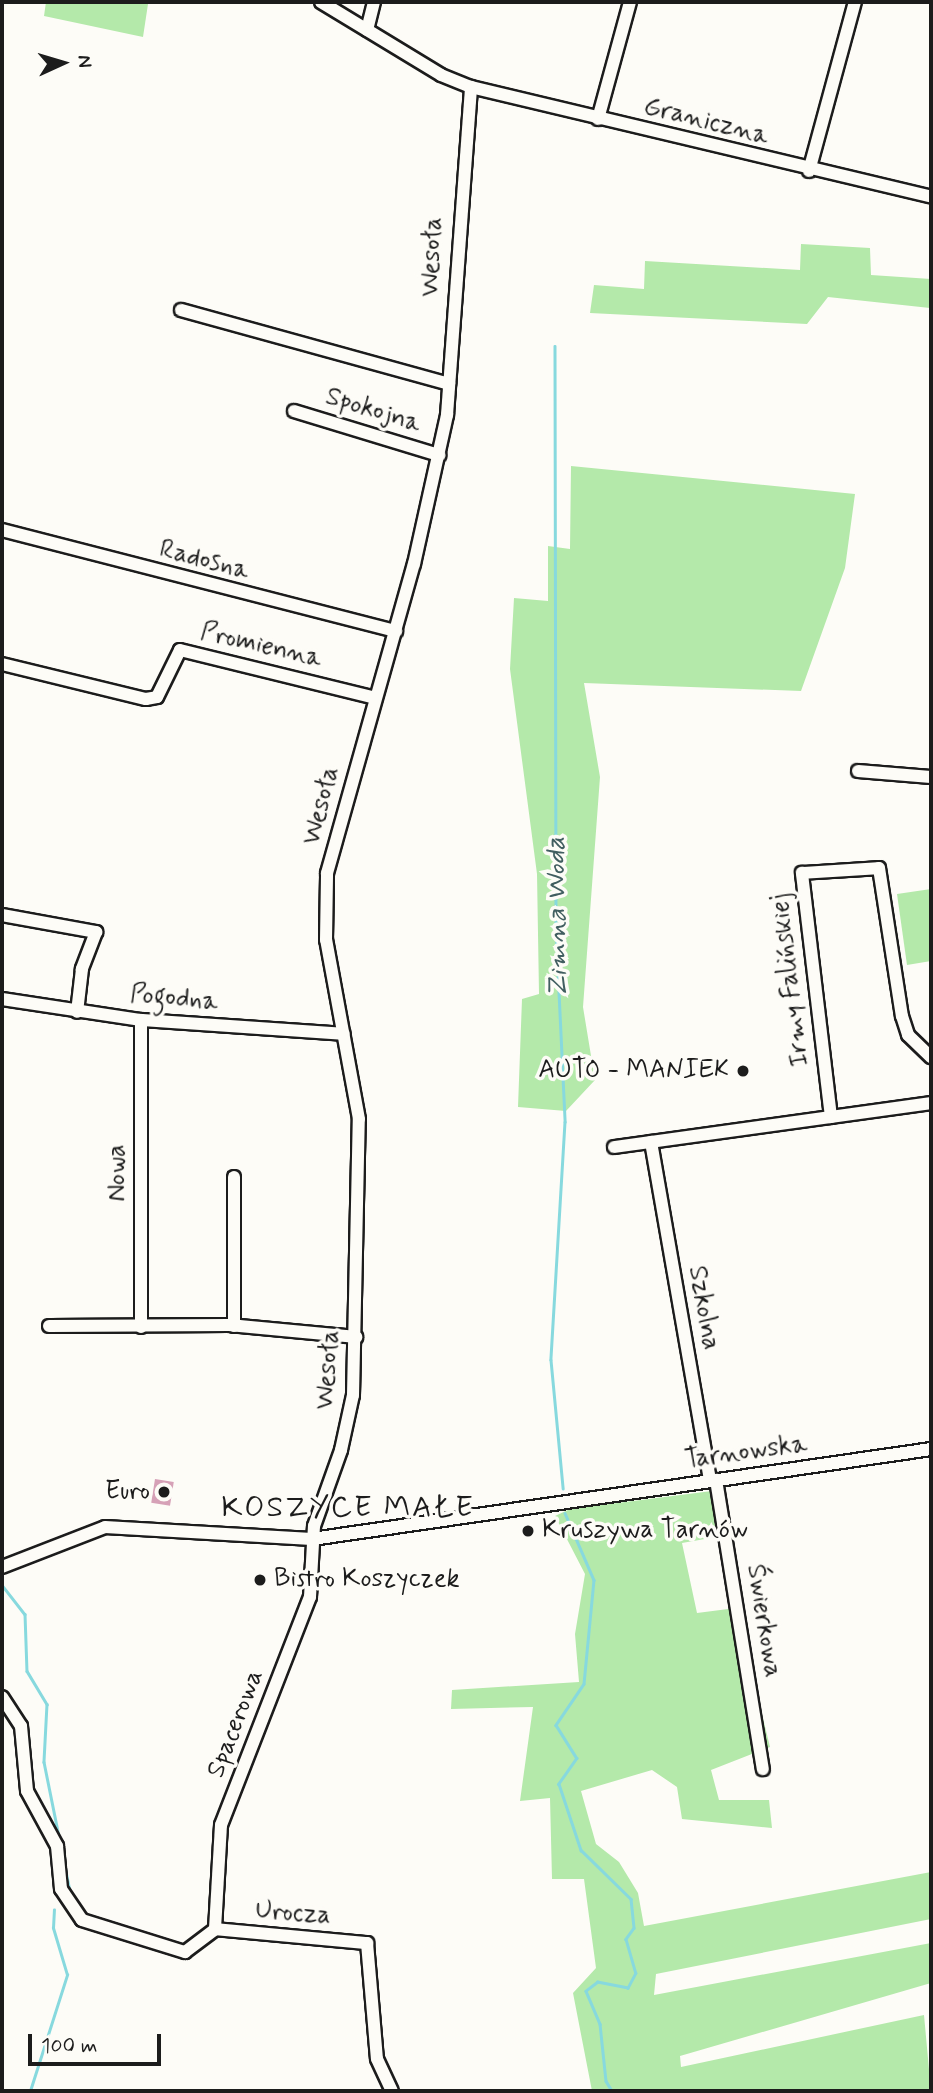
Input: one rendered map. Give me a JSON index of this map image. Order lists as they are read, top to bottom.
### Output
{
  "streets": {
    "street": [
      "Graniczna",
      "Wesoła",
      "Spokojna",
      "Radosna",
      "Promienna",
      "Irmy Falińskiej",
      "Pogodna",
      "Nowa",
      "Szkolna",
      "Tarnowska",
      "Świerkowa",
      "Spacerowa",
      "Urocza"
    ]
  },
  "crossings": [
    ["Graniczna", "Wesoła"],
    ["Wesoła", "Spokojna"],
    ["Wesoła", "Radosna"],
    ["Wesoła", "Promienna"],
    ["Wesoła", "Pogodna"],
    ["Wesoła", "Tarnowska"],
    ["Wesoła", "Spacerowa"],
    ["Pogodna", "Nowa"],
    ["Szkolna", "Tarnowska"],
    ["Szkolna", "Świerkowa"],
    ["Tarnowska", "Świerkowa"],
    ["Tarnowska", "Spacerowa"],
    ["Spacerowa", "Urocza"]
  ],
  "districts": ["KOSZYCE MAŁE"],
  "water": ["Zimna Woda"],
  "places": [
    "AUTO - MANIEK",
    "Euro",
    "Kruszywa Tarnów",
    "Bistro Koszyczek"
  ],
  "scale_bar": "100 m",
  "north": "right"
}
